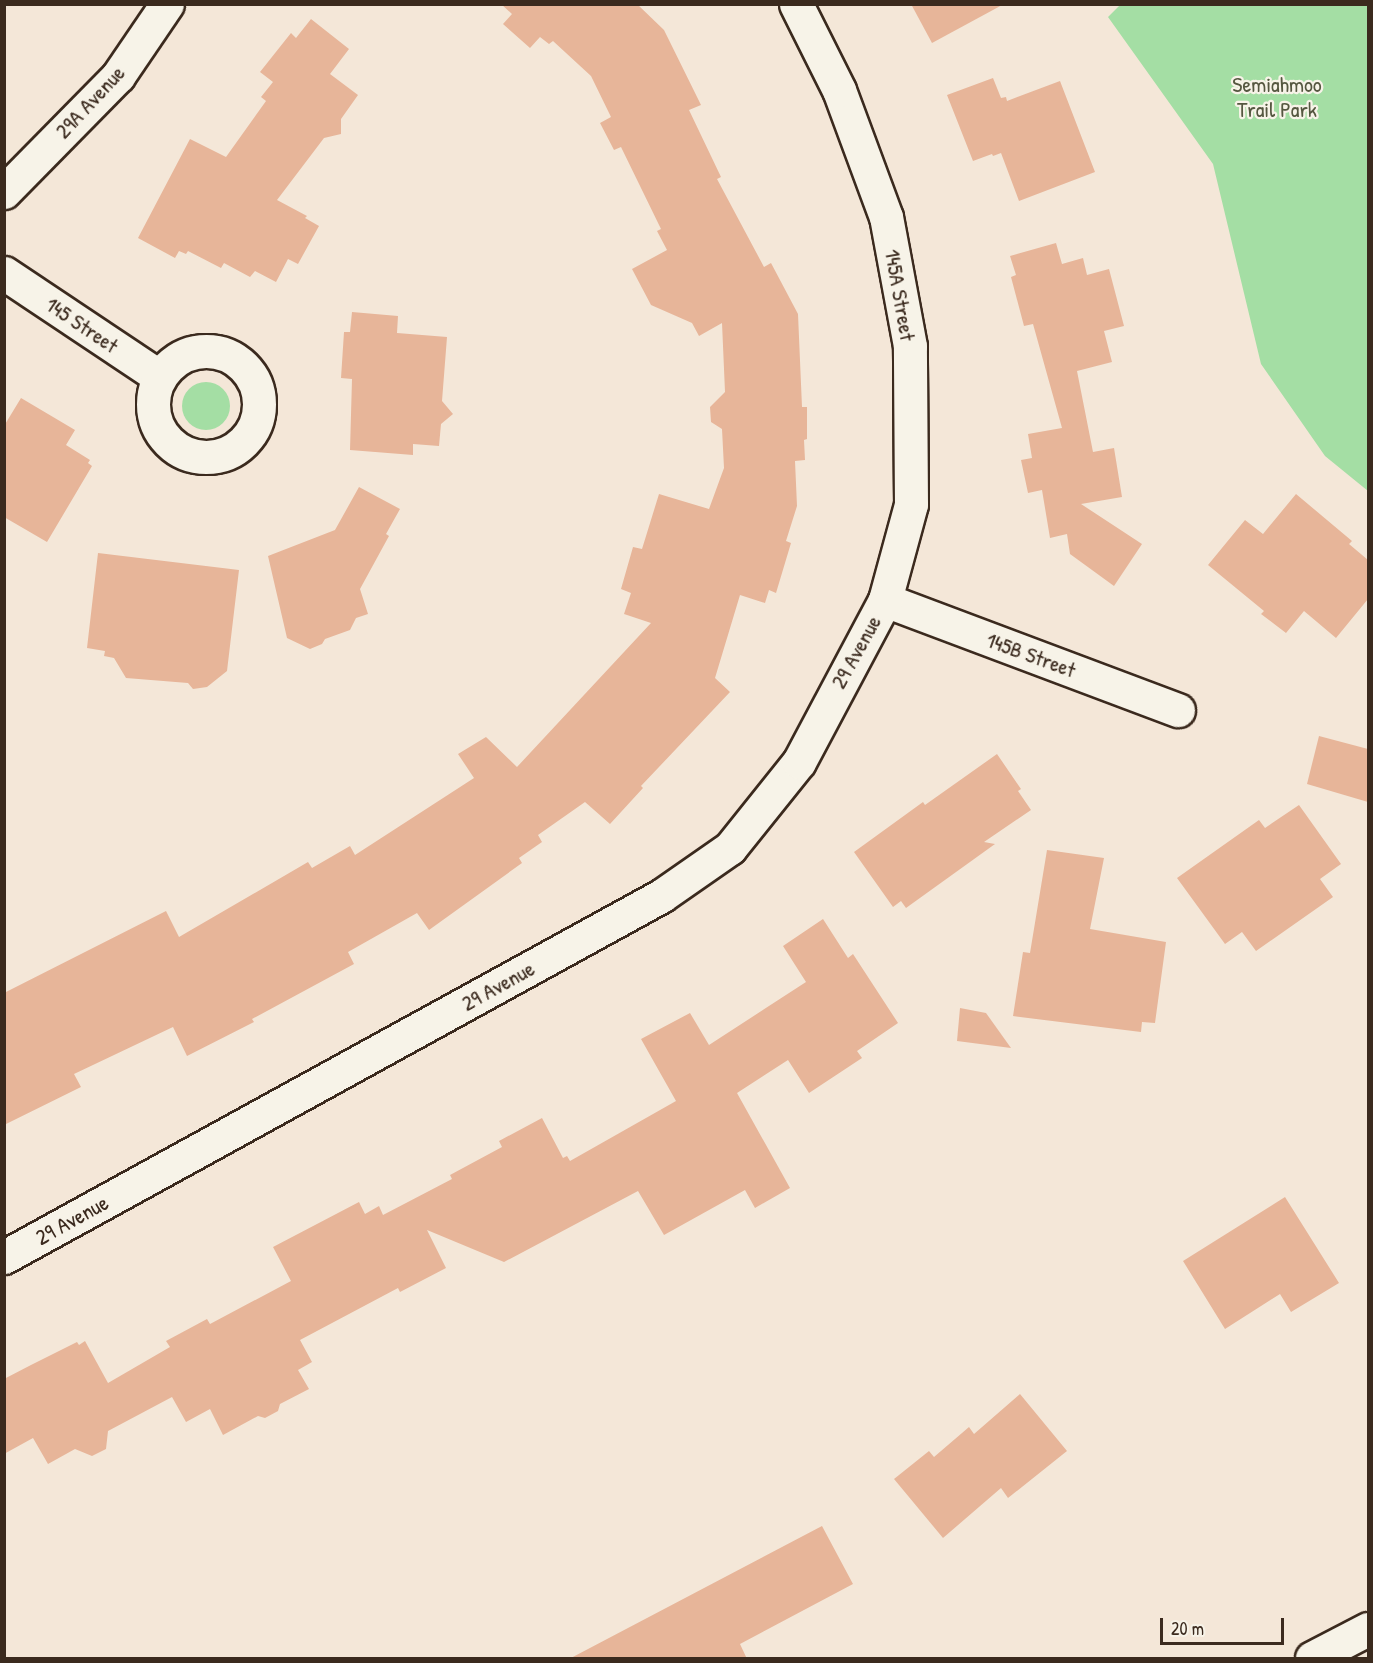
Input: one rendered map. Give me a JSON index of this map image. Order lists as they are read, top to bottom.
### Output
{
  "streets": {
    "street": [
      "29A Avenue",
      "145A Street",
      "145 Street",
      "29 Avenue",
      "145B Street"
    ]
  },
  "crossings": [
    ["145A Street", "29 Avenue"],
    ["145A Street", "145B Street"],
    ["29 Avenue", "145B Street"]
  ],
  "parks": ["Semiahmoo Trail Park"],
  "scale_bar": "20 m"
}
